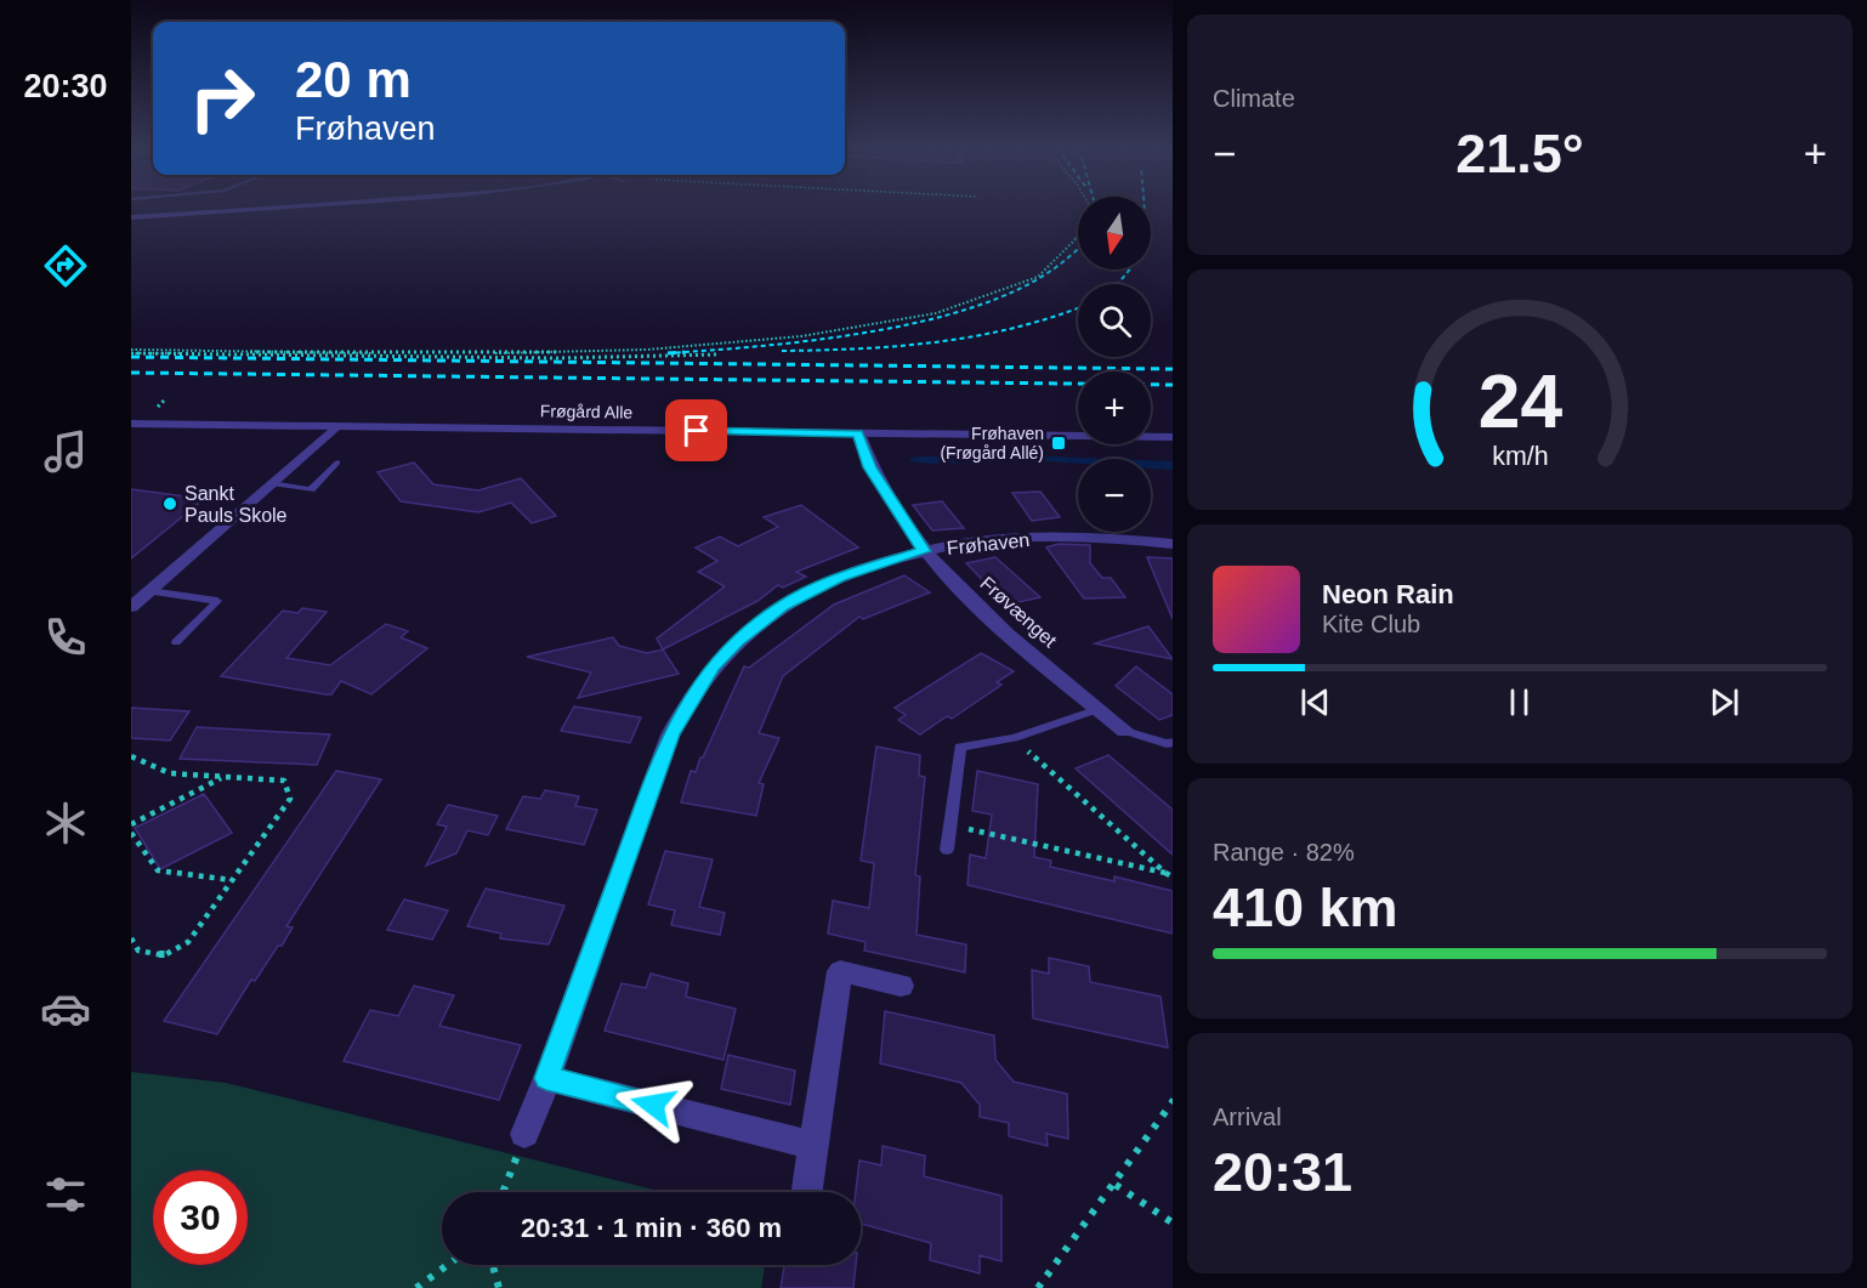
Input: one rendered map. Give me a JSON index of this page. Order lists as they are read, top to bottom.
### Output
{
  "streets": {
    "street": ["Frøgård Alle", "Frøhaven", "Frøvænget"]
  },
  "crossings": [
    ["Frøgård Alle", "Frøvænget"],
    ["Frøhaven", "Frøvænget"]
  ],
  "places": {
    "transit": ["Frøhaven (Frøgård Allé)"],
    "other": ["Sankt Pauls Skole"]
  },
  "north": "bottom",
  "page": {
    "tabs": "20:30",
    "tile": [
      "Climate",
      ["Range · 82%", "410 km"],
      ["Arrival", "20:31"]
    ],
    "turn": ["20 m", "Frøhaven"],
    "heat": ["−", "21.5°", "+"],
    "map_buttons": ["+", "−"],
    "song": ["Neon Rain", "Kite Club"],
    "limit": "30",
    "trip": "20:31 · 1 min · 360 m",
    "gauge": ["24", "km/h"]
  }
}
